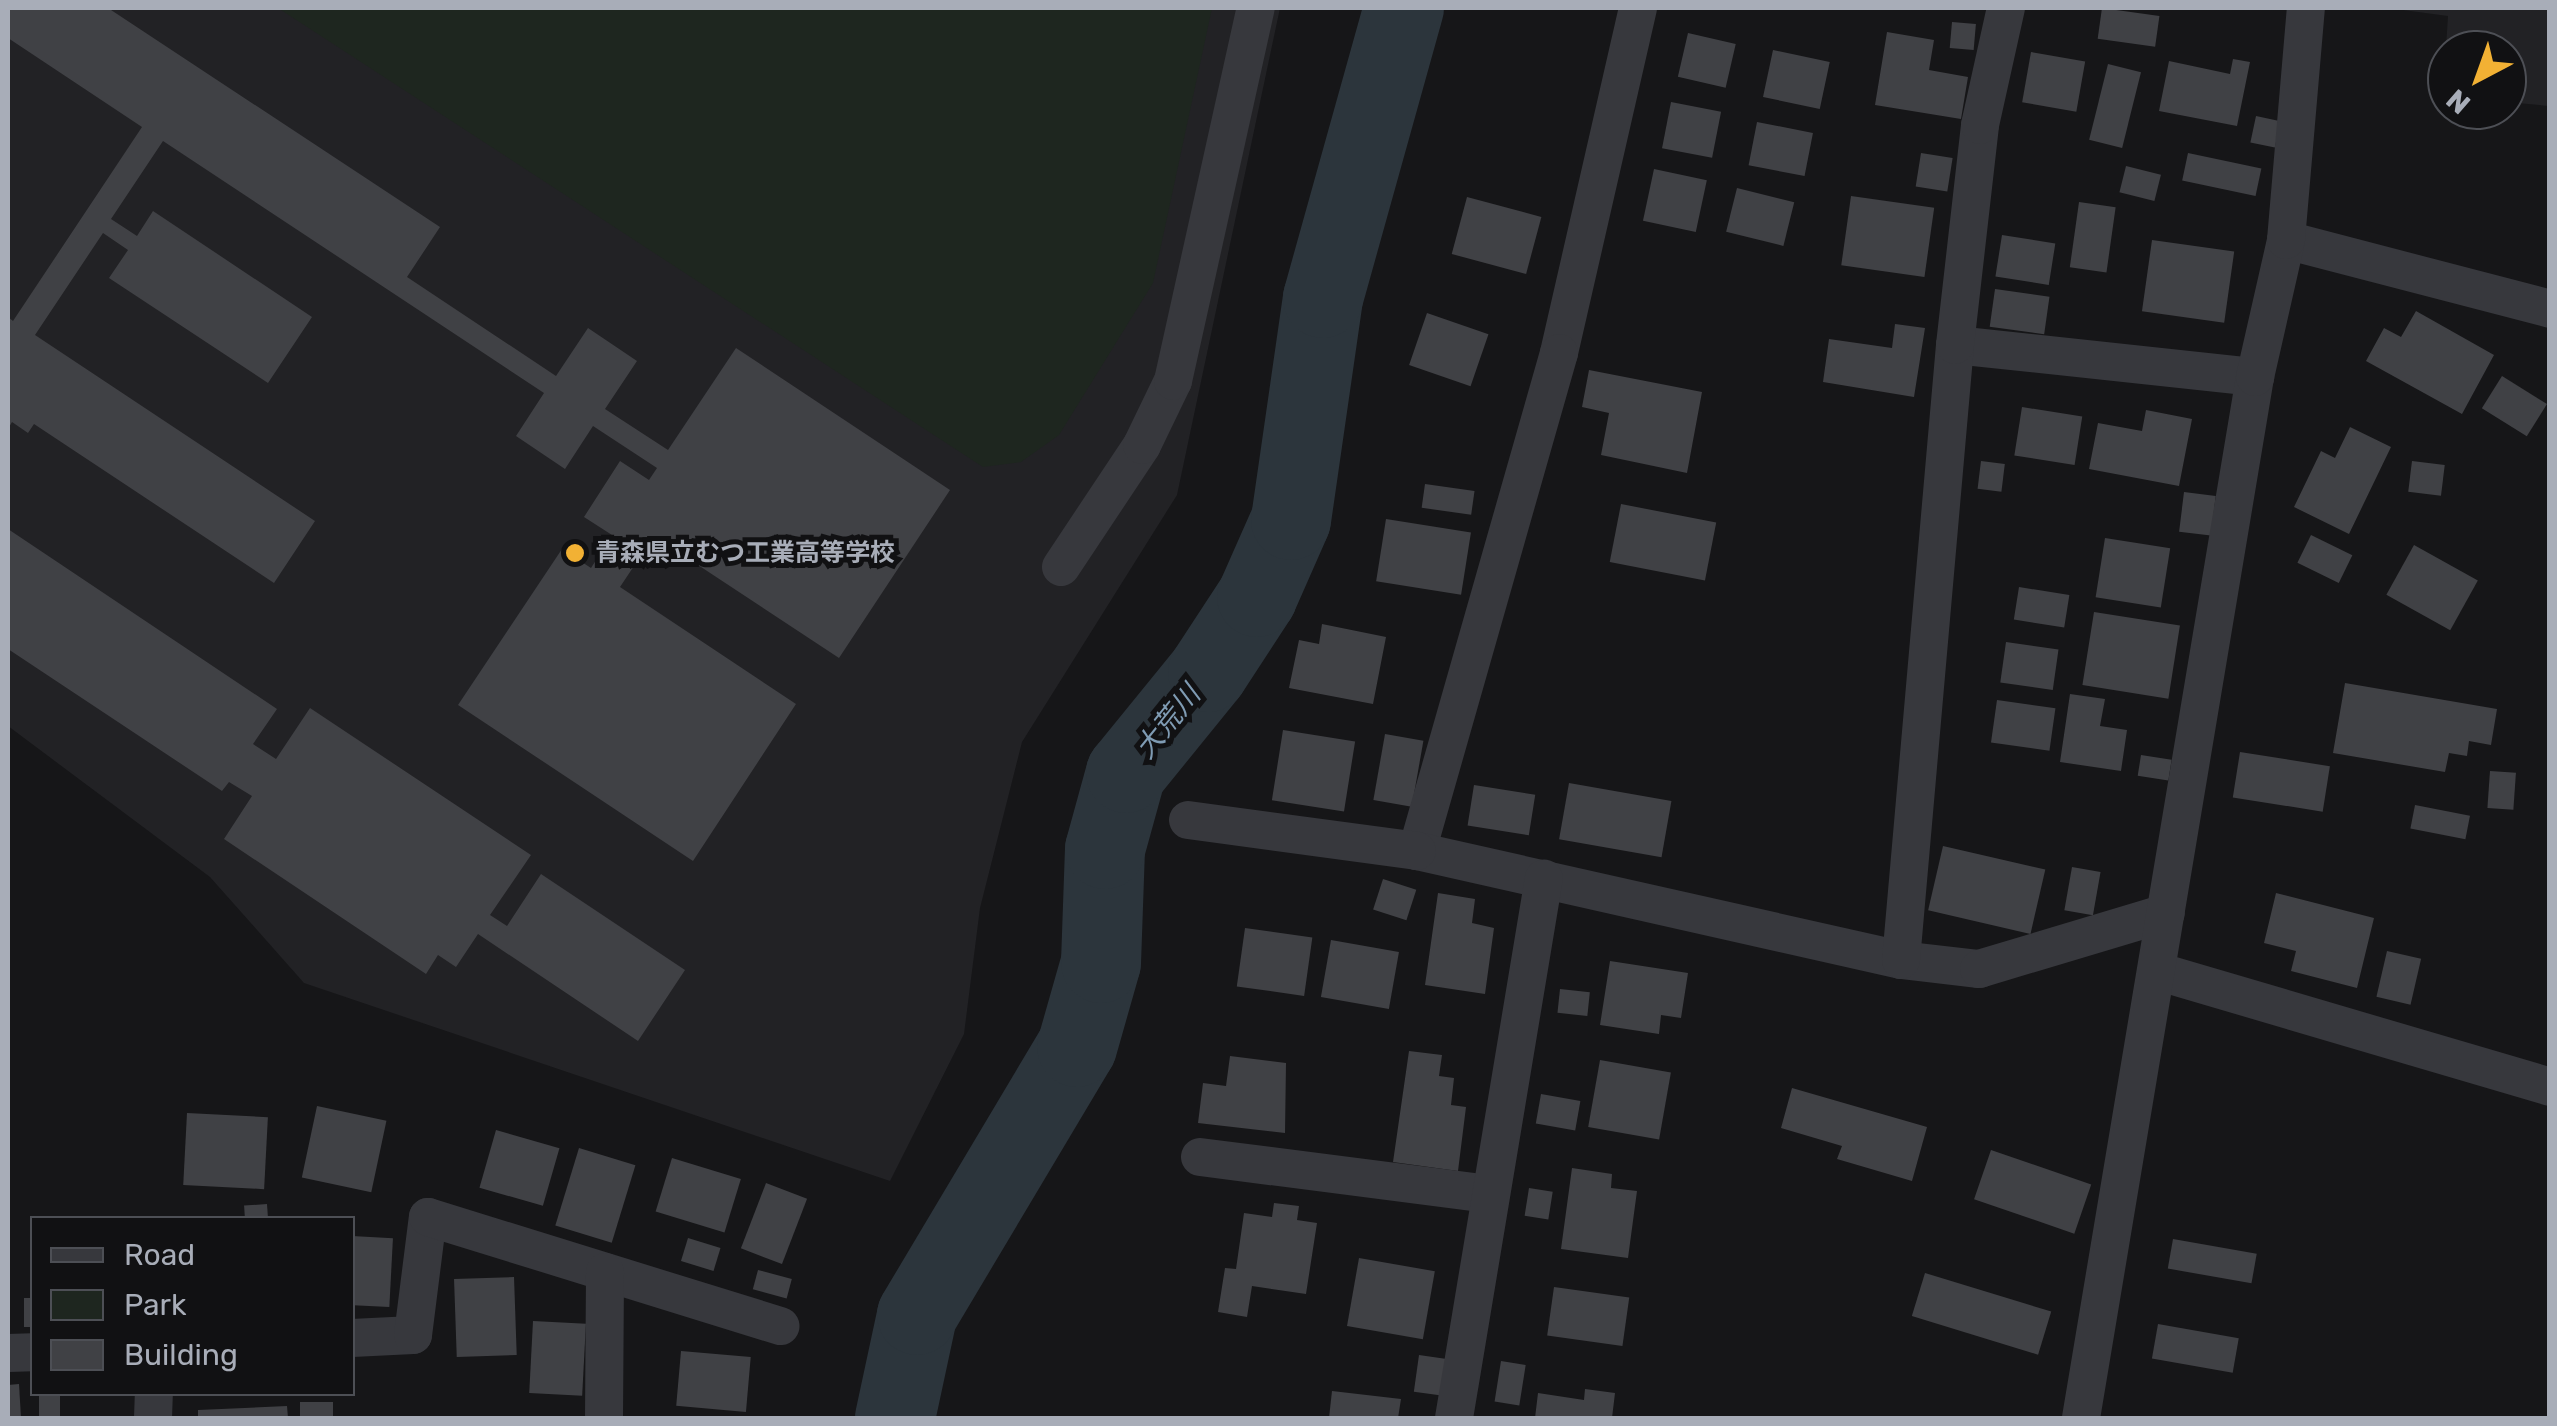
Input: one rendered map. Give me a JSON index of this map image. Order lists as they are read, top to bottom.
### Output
{
  "water": ["大荒川"],
  "places": ["青森県立むつ工業高等学校"],
  "legend": ["Road", "Park", "Building"],
  "north": "bottom left"
}
